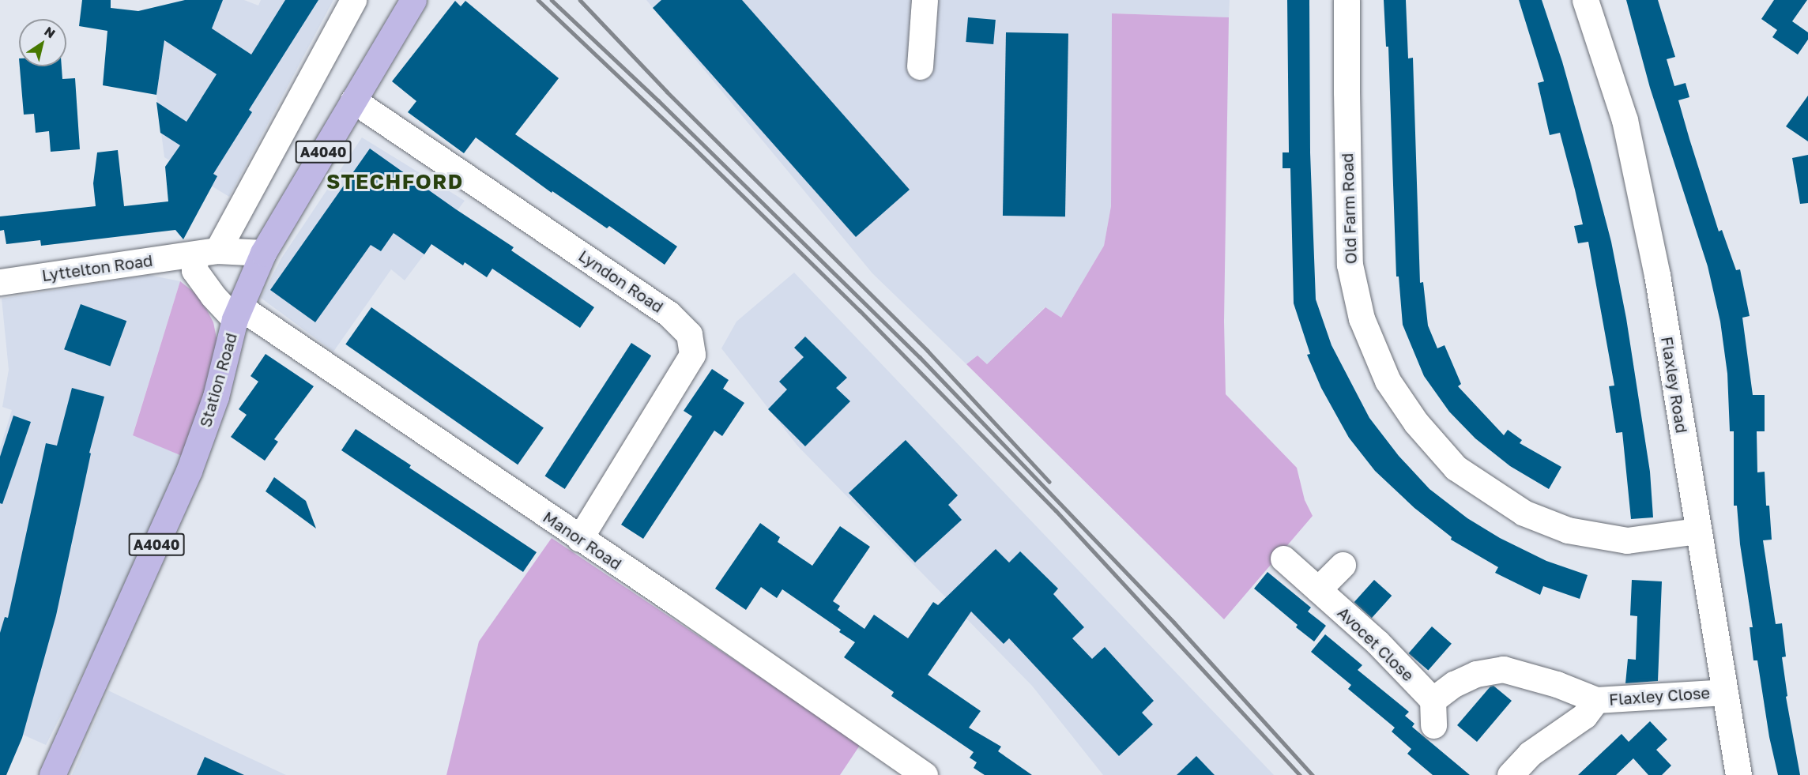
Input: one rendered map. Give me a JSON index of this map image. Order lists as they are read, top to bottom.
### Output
{
  "streets": {
    "main road": ["A4040", "Station Road"],
    "street": [
      "Old Farm Road",
      "Lyttelton Road",
      "Lyndon Road",
      "Flaxley Road",
      "Manor Road",
      "Avocet Close",
      "Flaxley Close"
    ]
  },
  "crossings": [
    ["Old Farm Road", "Flaxley Road"],
    ["Lyttelton Road", "Station Road"],
    ["Lyndon Road", "Station Road"],
    ["Lyndon Road", "Manor Road"],
    ["Station Road", "Manor Road"],
    ["Flaxley Road", "Flaxley Close"],
    ["Avocet Close", "Flaxley Close"]
  ],
  "districts": ["STECHFORD"],
  "north": "top right"
}
